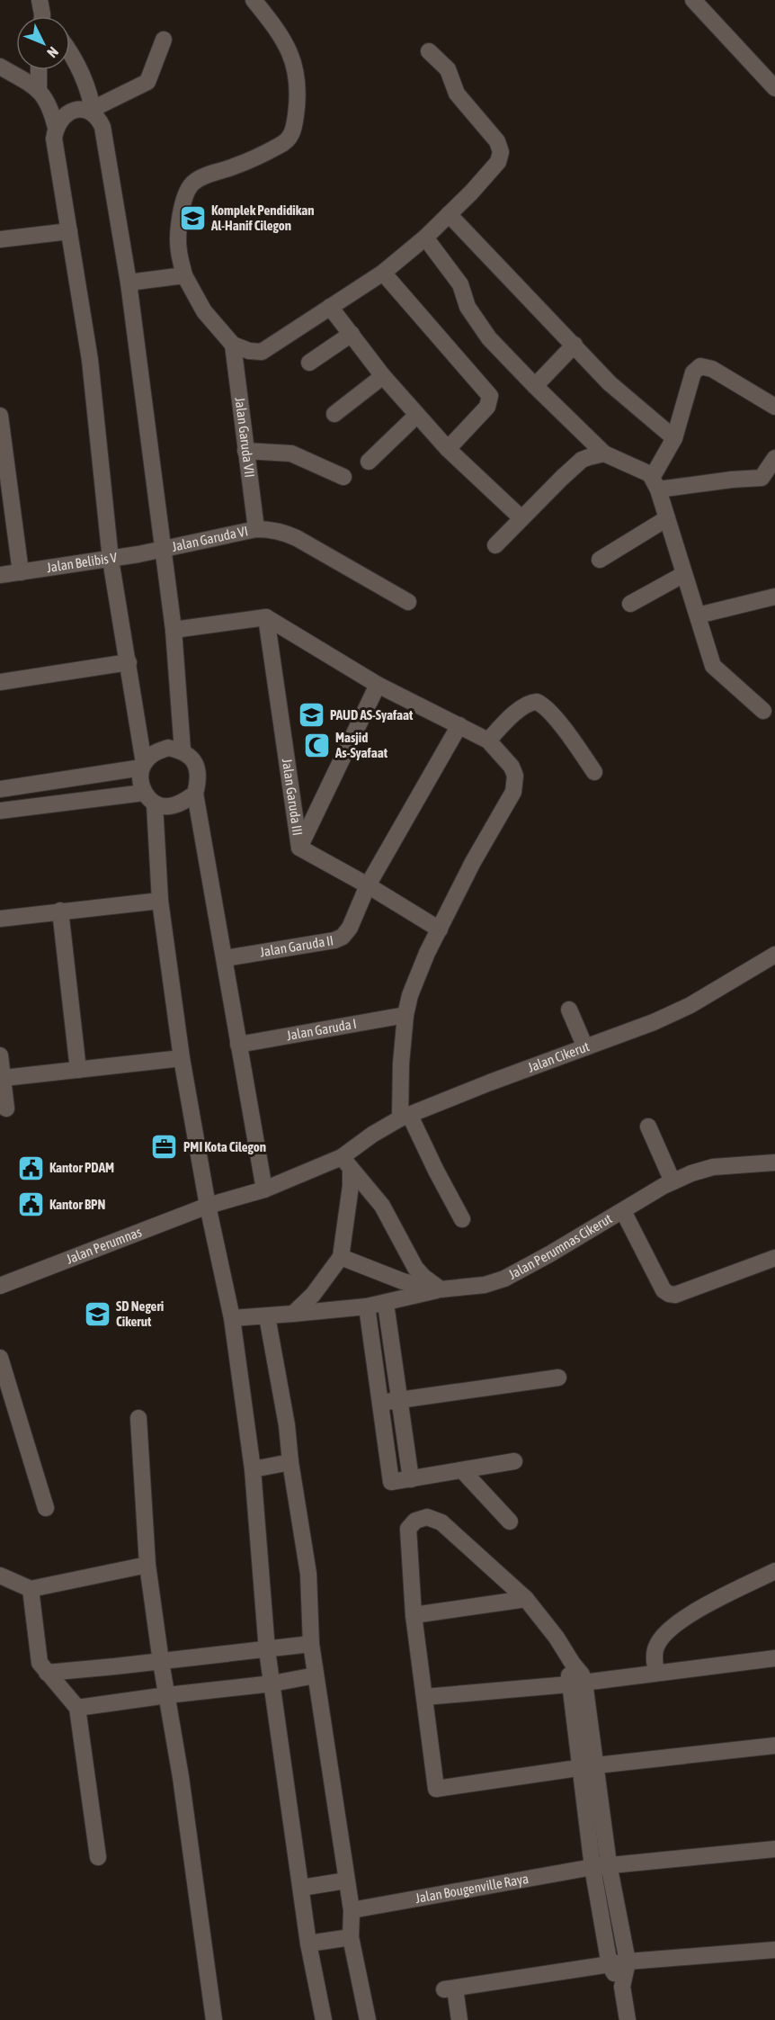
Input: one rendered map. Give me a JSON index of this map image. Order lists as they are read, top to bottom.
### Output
{
  "streets": {
    "street": [
      "Jalan Garuda VII",
      "Jalan Garuda VI",
      "Jalan Belibis V",
      "Jalan Garuda III",
      "Jalan Garuda II",
      "Jalan Garuda I",
      "Jalan Cikerut",
      "Jalan Perumnas",
      "Jalan Perumnas Cikerut",
      "Jalan Bougenville Raya"
    ]
  },
  "crossings": [
    ["Jalan Garuda VII", "Jalan Garuda VI"],
    ["Jalan Garuda VI", "Jalan Belibis V"],
    ["Jalan Garuda III", "Jalan Garuda II"],
    ["Jalan Cikerut", "Jalan Perumnas"]
  ],
  "places": {
    "school or university": ["Komplek Pendidikan Al-Hanif Cilegon", "PAUD AS-Syafaat", "SD Negeri Cikerut"],
    "mosque": ["Masjid As-Syafaat"],
    "office": ["PMI Kota Cilegon"],
    "public building": ["Kantor PDAM", "Kantor BPN"]
  },
  "north": "bottom right"
}
